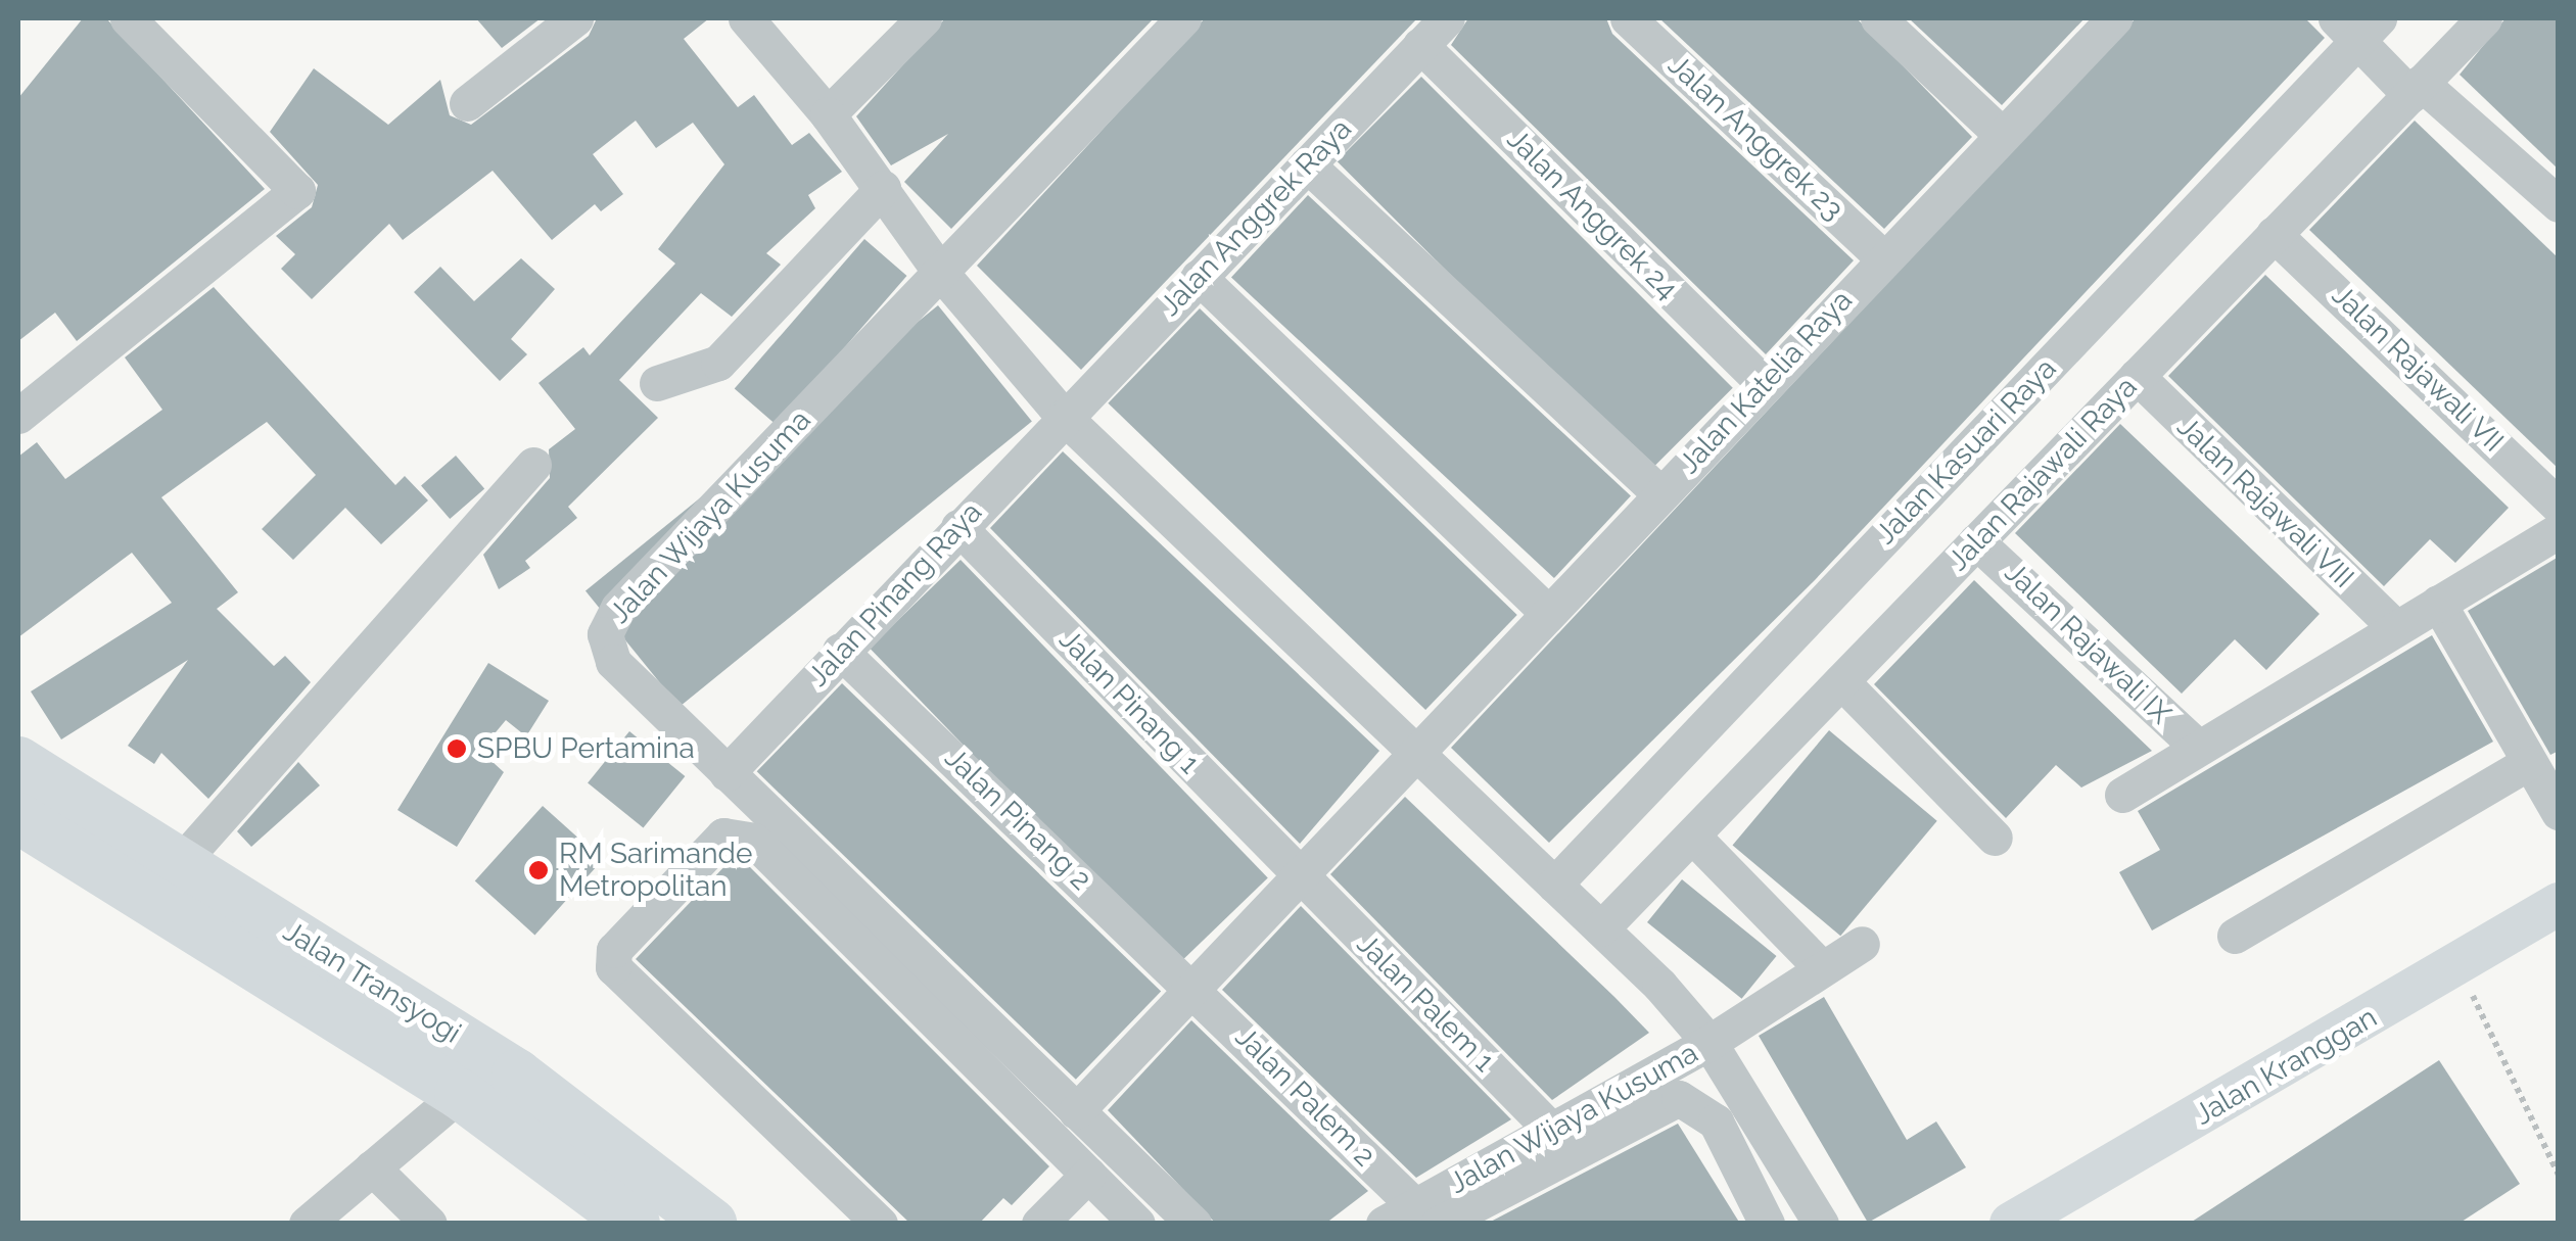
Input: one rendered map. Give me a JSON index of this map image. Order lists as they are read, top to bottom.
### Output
{
  "streets": {
    "highway": ["Jalan Transyogi"],
    "main road": ["Jalan Kranggan"],
    "street": [
      "Jalan Anggrek 23",
      "Jalan Anggrek 24",
      "Jalan Anggrek Raya",
      "Jalan Rajawali VII",
      "Jalan Katelia Raya",
      "Jalan Kasuari Raya",
      "Jalan Rajawali Raya",
      "Jalan Rajawali VIII",
      "Jalan Wijaya Kusuma",
      "Jalan Pinang Raya",
      "Jalan Rajawali IX",
      "Jalan Pinang 1",
      "Jalan Pinang 2",
      "Jalan Palem 1",
      "Jalan Palem 2"
    ]
  },
  "crossings": [
    ["Jalan Anggrek 23", "Jalan Katelia Raya"],
    ["Jalan Anggrek 24", "Jalan Anggrek Raya"],
    ["Jalan Anggrek 24", "Jalan Katelia Raya"],
    ["Jalan Anggrek Raya", "Jalan Pinang Raya"],
    ["Jalan Rajawali VII", "Jalan Rajawali Raya"],
    ["Jalan Katelia Raya", "Jalan Wijaya Kusuma"],
    ["Jalan Katelia Raya", "Jalan Pinang 1"],
    ["Jalan Katelia Raya", "Jalan Pinang 2"],
    ["Jalan Katelia Raya", "Jalan Palem 1"],
    ["Jalan Katelia Raya", "Jalan Palem 2"],
    ["Jalan Rajawali Raya", "Jalan Rajawali VIII"],
    ["Jalan Rajawali Raya", "Jalan Rajawali IX"],
    ["Jalan Wijaya Kusuma", "Jalan Pinang Raya"],
    ["Jalan Wijaya Kusuma", "Jalan Palem 1"],
    ["Jalan Wijaya Kusuma", "Jalan Palem 2"],
    ["Jalan Pinang Raya", "Jalan Pinang 1"],
    ["Jalan Pinang Raya", "Jalan Pinang 2"],
    ["Jalan Pinang 1", "Jalan Palem 1"],
    ["Jalan Pinang 2", "Jalan Palem 2"]
  ],
  "places": ["SPBU Pertamina", "RM Sarimande Metropolitan"]
}
